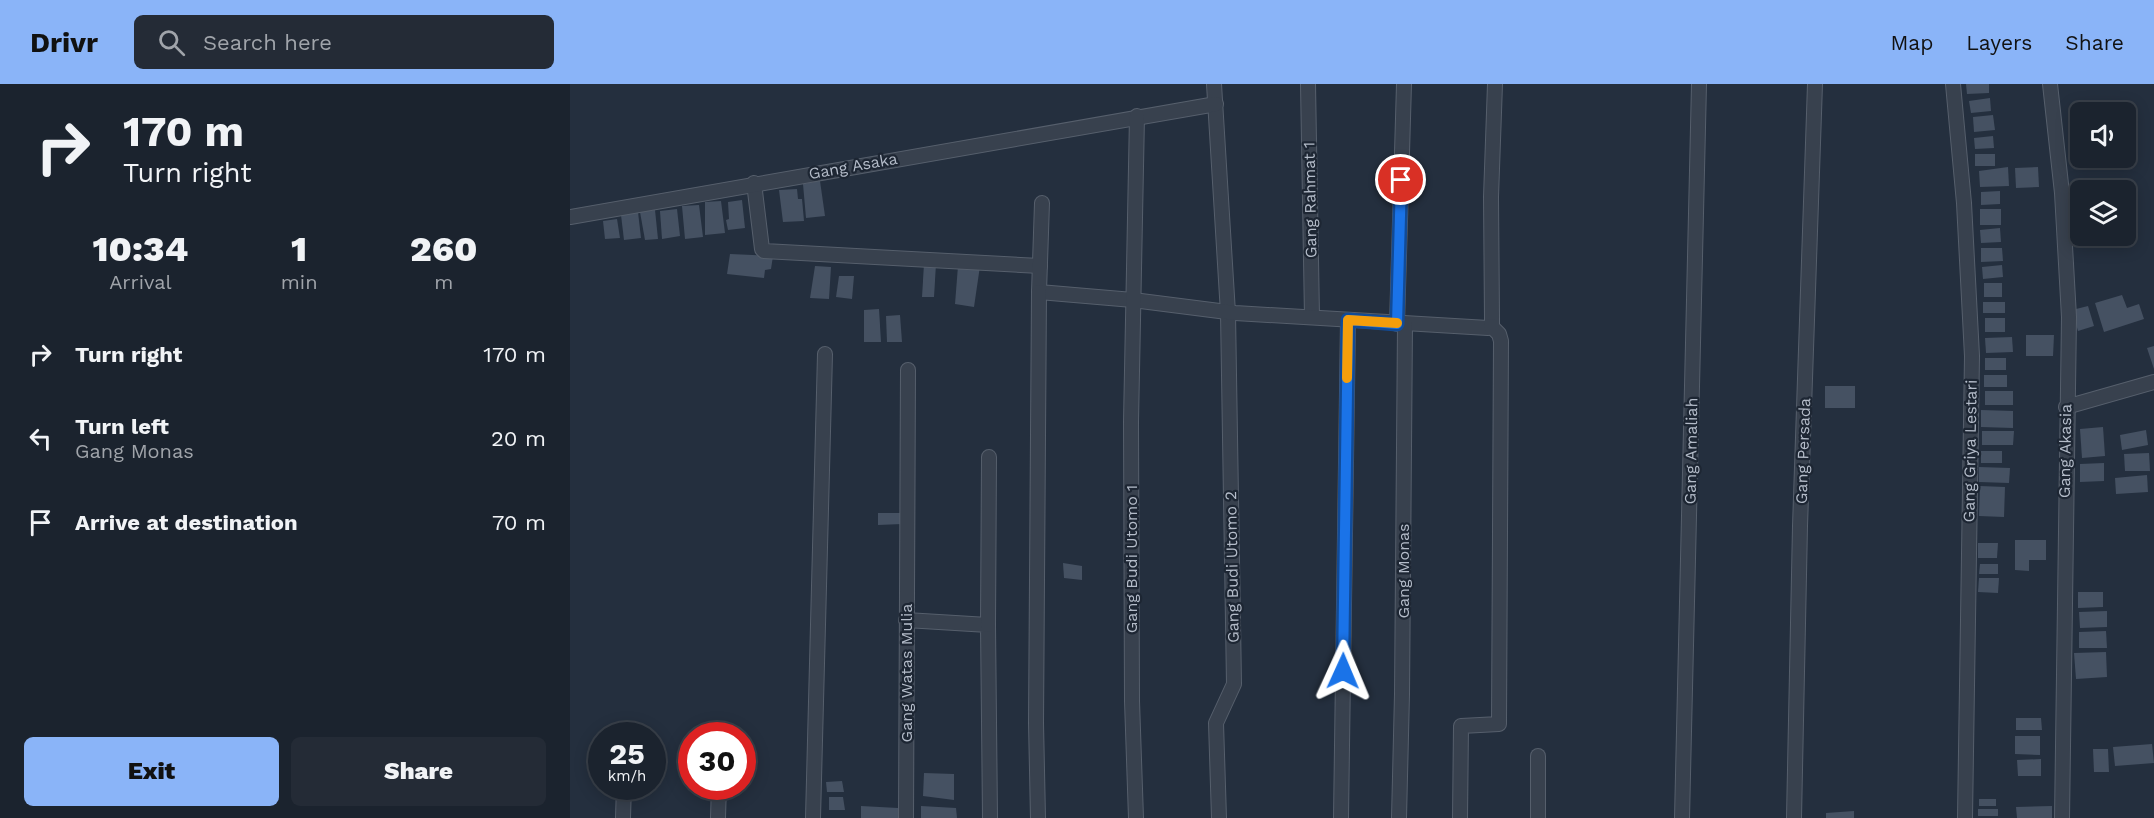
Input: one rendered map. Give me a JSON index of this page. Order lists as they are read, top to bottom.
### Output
{
  "streets": {
    "street": [
      "Gang Asaka",
      "Gang Rahmat 1",
      "Gang Amaliah",
      "Gang Persada",
      "Gang Griya Lestari",
      "Gang Akasia",
      "Gang Budi Utomo 1",
      "Gang Budi Utomo 2",
      "Gang Monas",
      "Gang Watas Mulia"
    ]
  },
  "crossings": [
    ["Gang Asaka", "Gang Budi Utomo 1"],
    ["Gang Asaka", "Gang Budi Utomo 2"]
  ],
  "page": {
    "header": "Drivr",
    "search": "Search here",
    "nav": ["Map", "Layers", "Share"],
    "turn": ["170 m", "Turn right"],
    "eta": [
      "10:34",
      "Arrival",
      "1",
      "min",
      "260",
      "m"
    ],
    "list": [
      {
        "name": "Turn right",
        "value": "170 m"
      },
      {
        "name": "Turn left",
        "note": "Gang Monas",
        "value": "20 m"
      },
      {
        "name": "Arrive at destination",
        "value": "70 m"
      }
    ],
    "speed": "25 km/h",
    "limit": "30",
    "buttons": ["Exit", "Share"]
  }
}
